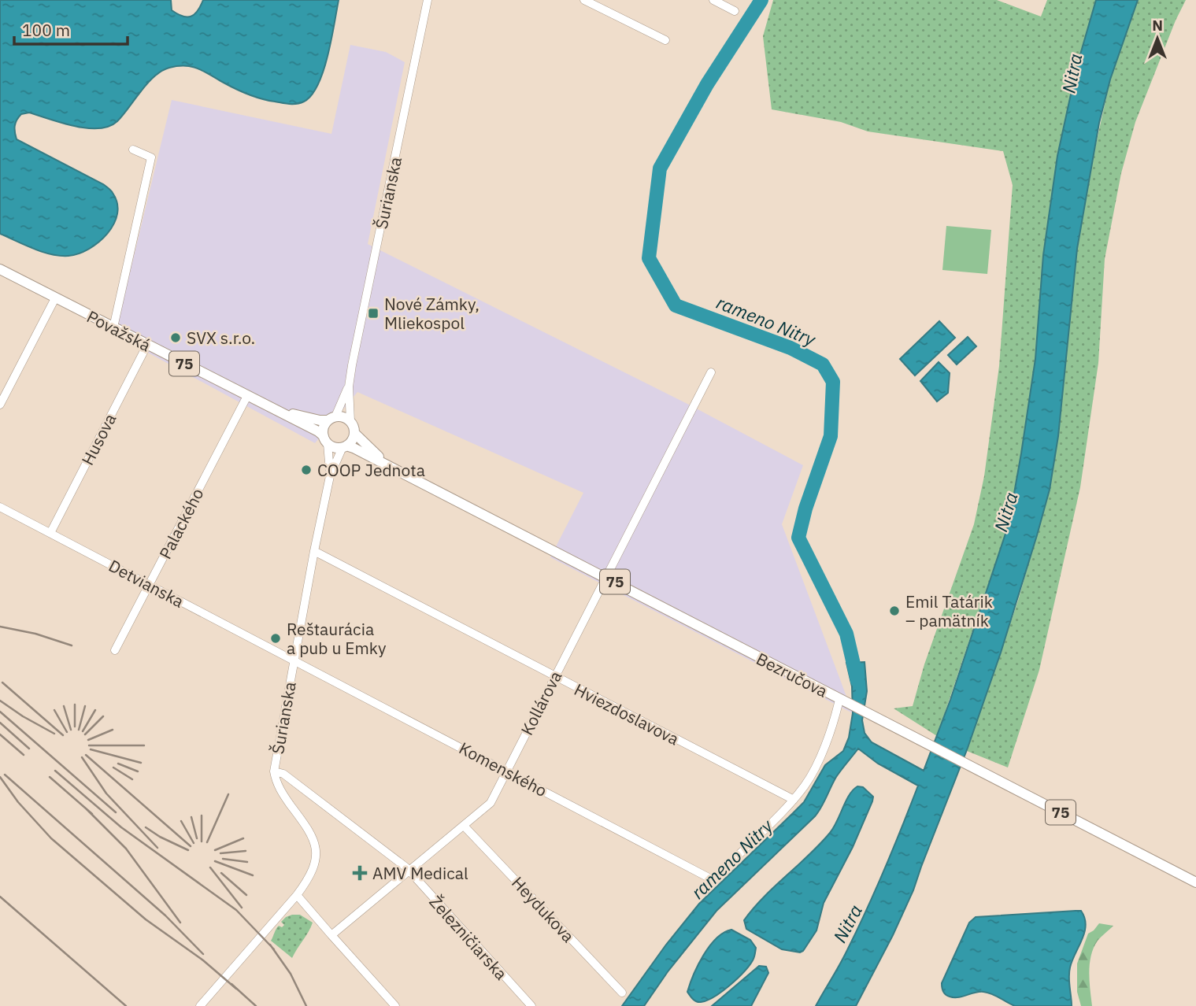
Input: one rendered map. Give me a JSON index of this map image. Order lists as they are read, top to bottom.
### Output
{
  "streets": {
    "main road": ["Považská", "75", "Bezručova"],
    "street": [
      "Šurianska",
      "Husova",
      "Palackého",
      "Detvianska",
      "Kollárova",
      "Hviezdoslavova",
      "Komenského",
      "Heydukova",
      "Železničiarska"
    ]
  },
  "crossings": [
    ["Šurianska", "Považská"],
    ["Šurianska", "75"],
    ["Šurianska", "Detvianska"],
    ["Šurianska", "Bezručova"],
    ["Šurianska", "Hviezdoslavova"],
    ["Šurianska", "Komenského"],
    ["Šurianska", "Železničiarska"],
    ["Považská", "75"],
    ["Považská", "Husova"],
    ["Považská", "Palackého"],
    ["Považská", "Bezručova"],
    ["75", "Bezručova"],
    ["Husova", "Detvianska"],
    ["Palackého", "Detvianska"],
    ["Detvianska", "Komenského"],
    ["Bezručova", "Kollárova"],
    ["Kollárova", "Hviezdoslavova"],
    ["Kollárova", "Komenského"],
    ["Kollárova", "Heydukova"],
    ["Kollárova", "Železničiarska"]
  ],
  "water": ["Nitra", "rameno Nitry"],
  "places": {
    "transit": ["Nové Zámky, Mliekospol"],
    "other": [
      "SVX s.r.o.",
      "COOP Jednota",
      "Emil Tatárik – pamätník",
      "Reštaurácia a pub u Emky"
    ],
    "health": ["AMV Medical"]
  },
  "scale_bar": "100 m",
  "north": "top"
}
